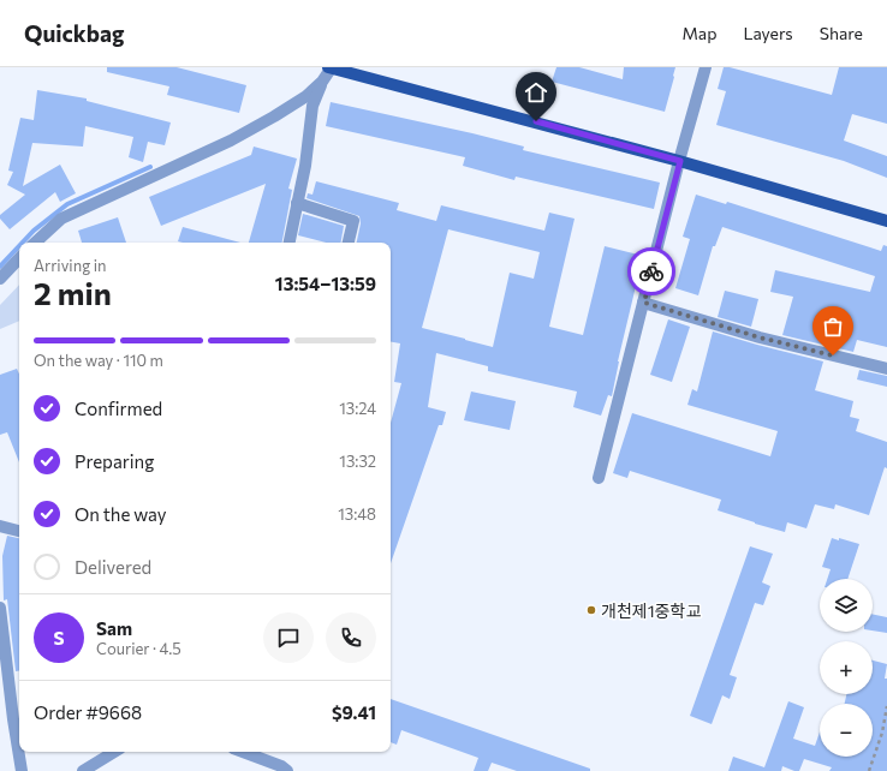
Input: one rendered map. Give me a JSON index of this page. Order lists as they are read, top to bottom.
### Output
{
  "places": ["개천제1중학교"],
  "page": {
    "header": "Quickbag",
    "nav": ["Map", "Layers", "Share"],
    "heading": ["2 min", "Arriving in", "13:54–13:59"],
    "panel": [
      "Sam",
      "Courier · 4.5",
      "Order #9668",
      "$9.41"
    ],
    "bar": "On the way · 110 m",
    "list": [
      ["Confirmed", "13:24"],
      ["Preparing", "13:32"],
      ["On the way", "13:48"],
      "Delivered"
    ],
    "map_buttons": ["+", "−"],
    "round": "S"
  }
}
